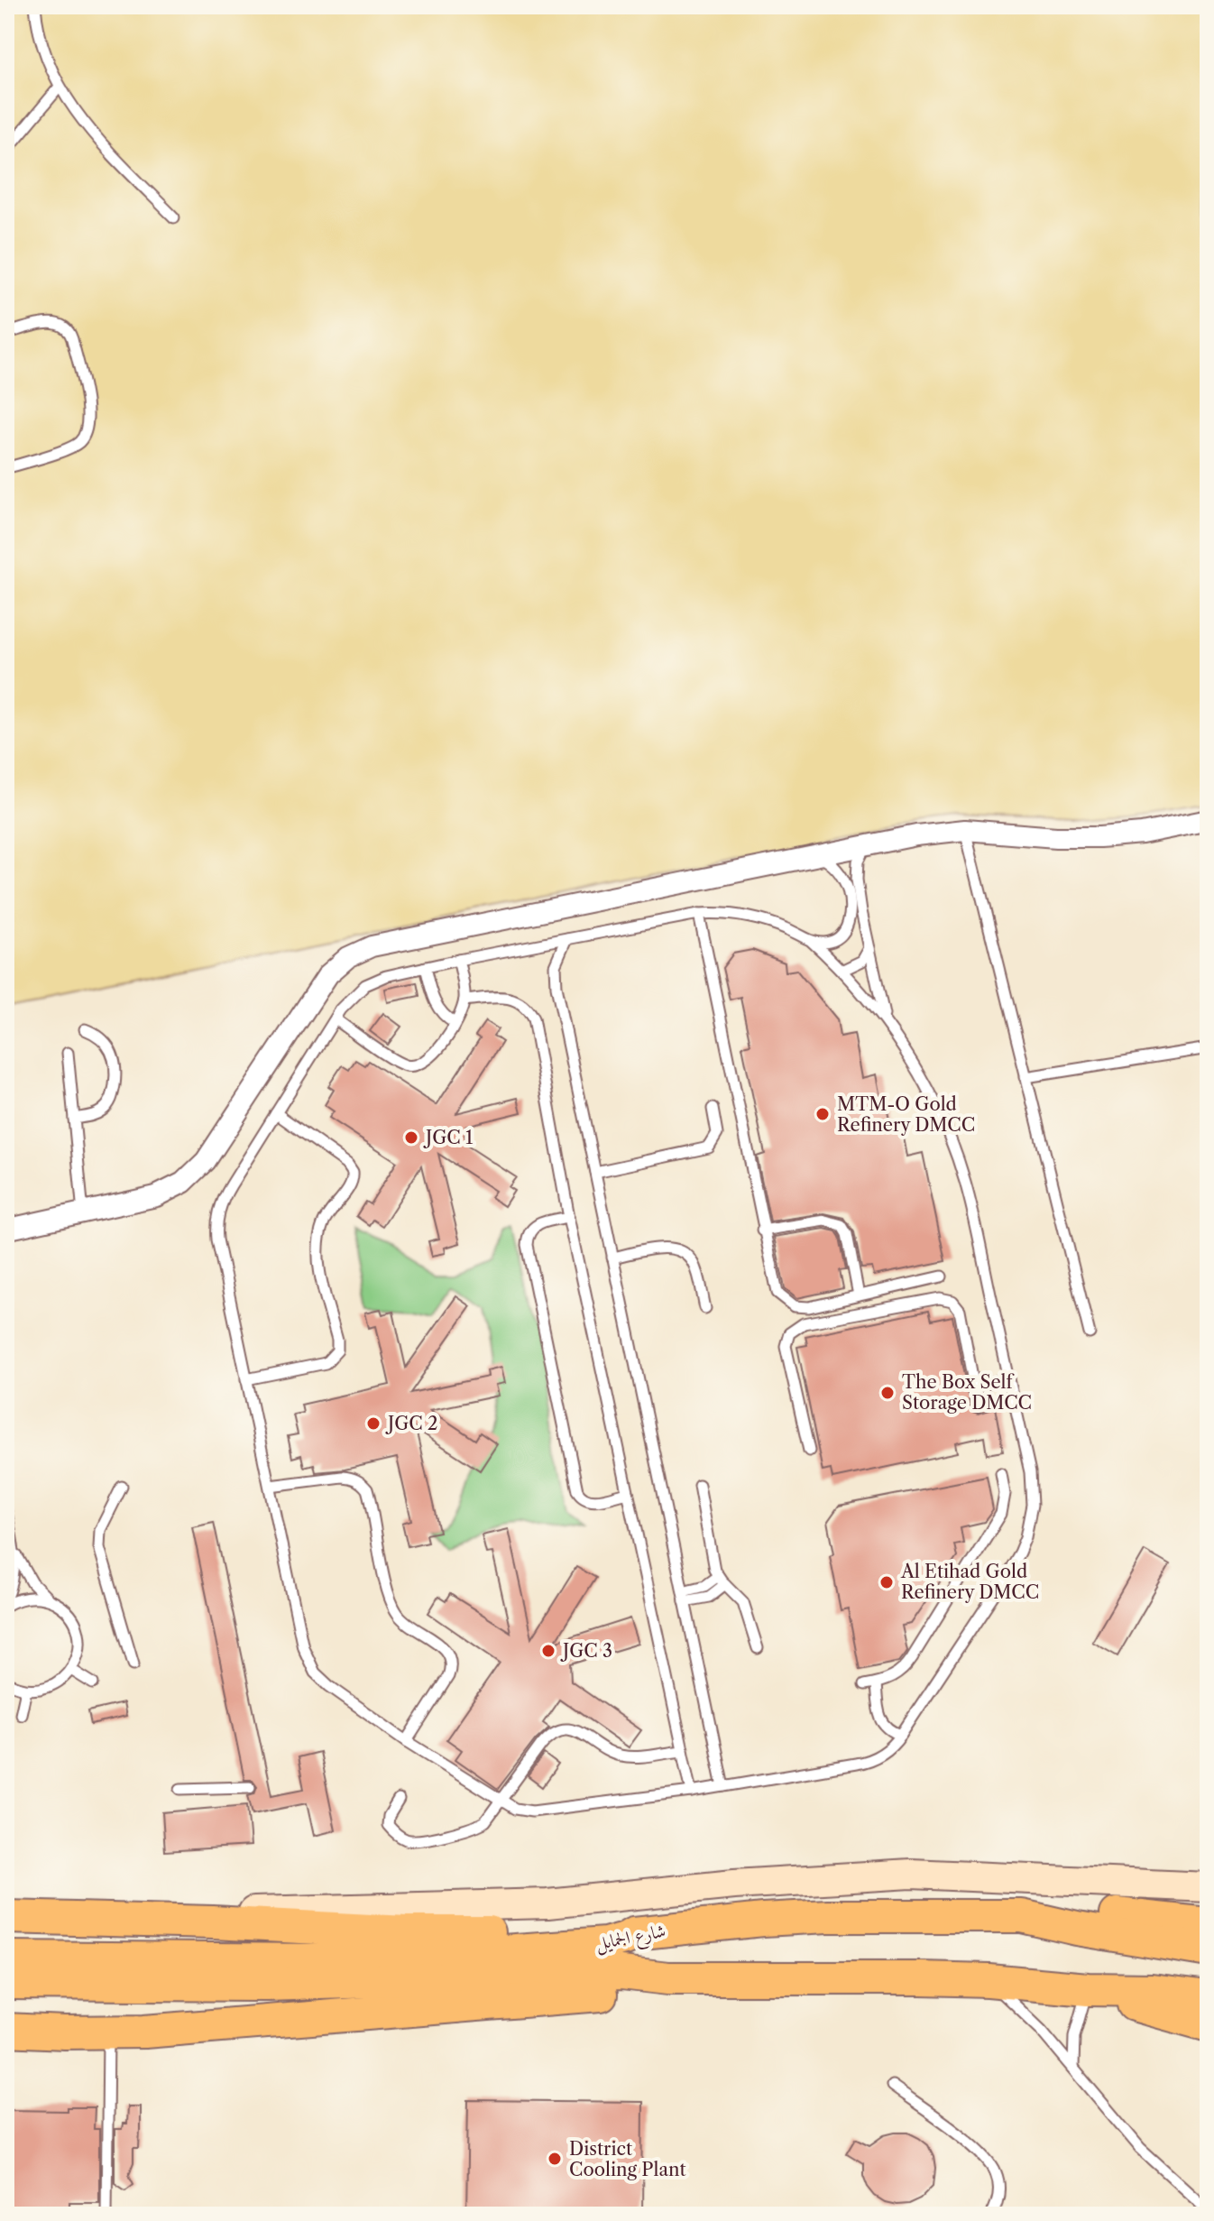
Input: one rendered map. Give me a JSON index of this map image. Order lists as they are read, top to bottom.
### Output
{
  "streets": {
    "main road": ["شارع الجمايل"]
  },
  "places": [
    "MTM-O Gold Refinery DMCC",
    "JGC 1",
    "The Box Self Storage DMCC",
    "JGC 2",
    "Al Etihad Gold Refinery DMCC",
    "JGC 3",
    "District Cooling Plant"
  ]
}
